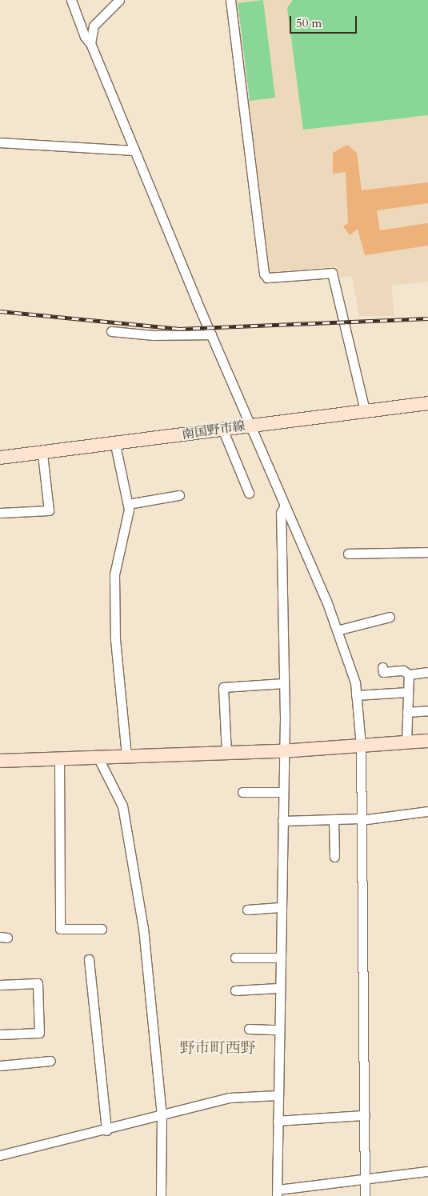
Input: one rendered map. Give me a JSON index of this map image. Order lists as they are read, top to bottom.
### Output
{
  "streets": {
    "main road": ["南国野市線"]
  },
  "districts": ["野市町西野"],
  "scale_bar": "50 m"
}
